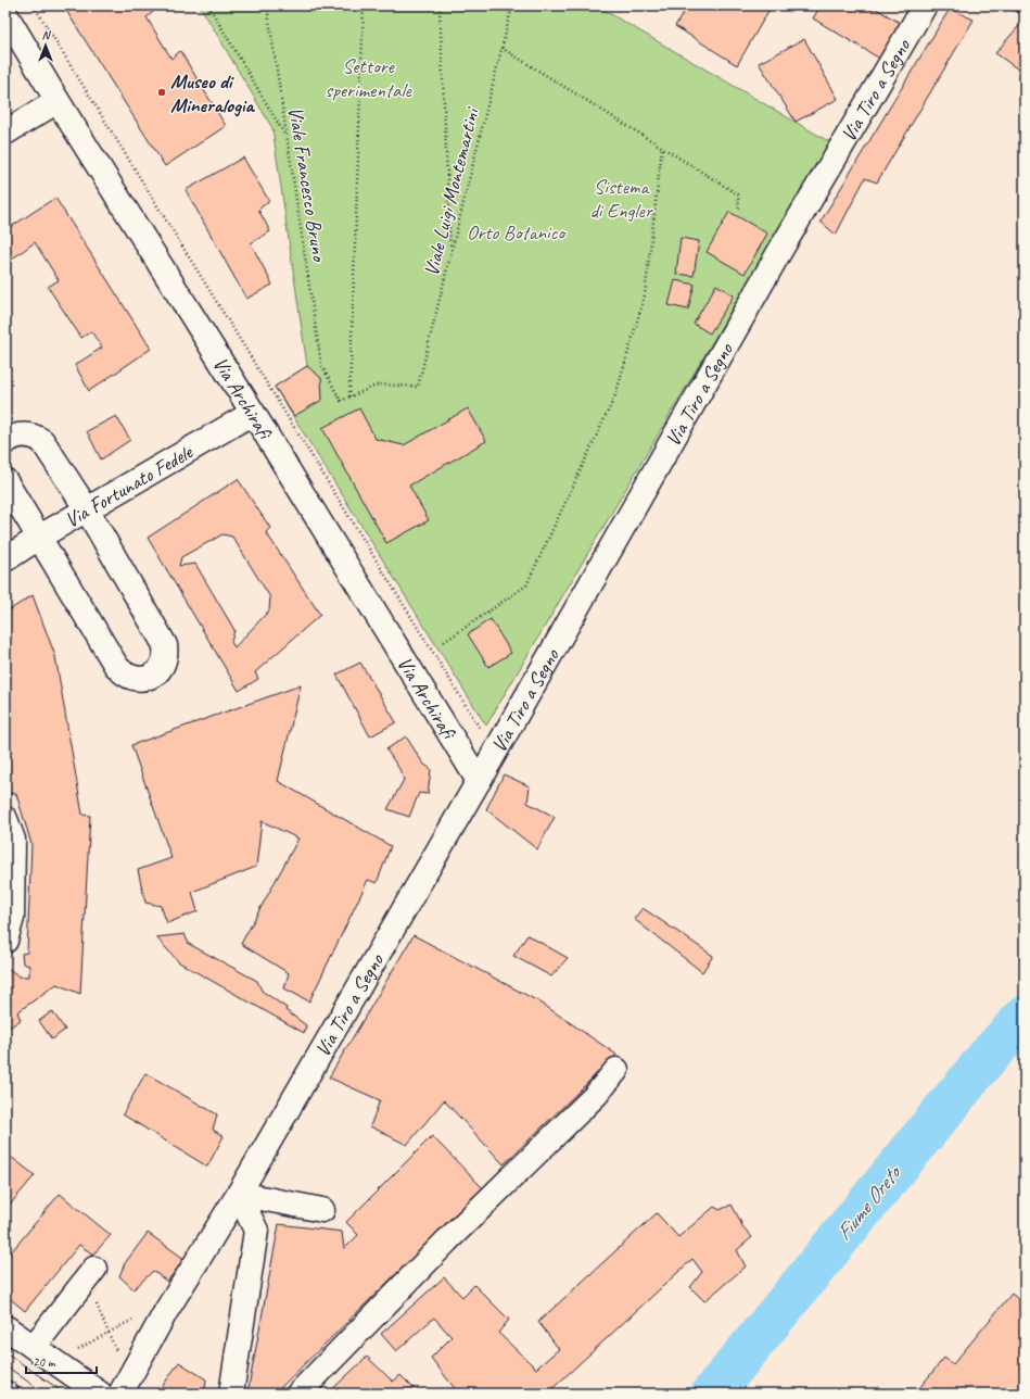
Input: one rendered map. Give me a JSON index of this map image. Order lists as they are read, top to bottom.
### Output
{
  "streets": {
    "street": ["Via Tiro a Segno", "Via Archirafi", "Via Fortunato Fedele"],
    "path": ["Viale Francesco Bruno", "Viale Luigi Montemartini"]
  },
  "crossings": [
    ["Via Tiro a Segno", "Via Archirafi"],
    ["Viale Francesco Bruno", "Viale Luigi Montemartini"],
    ["Via Archirafi", "Via Fortunato Fedele"]
  ],
  "water": ["Fiume Oreto"],
  "parks": ["Settore sperimentale", "Sistema di Engler", "Orto Botanico"],
  "places": ["Museo di Mineralogia"],
  "scale_bar": "20 m",
  "north": "top"
}
